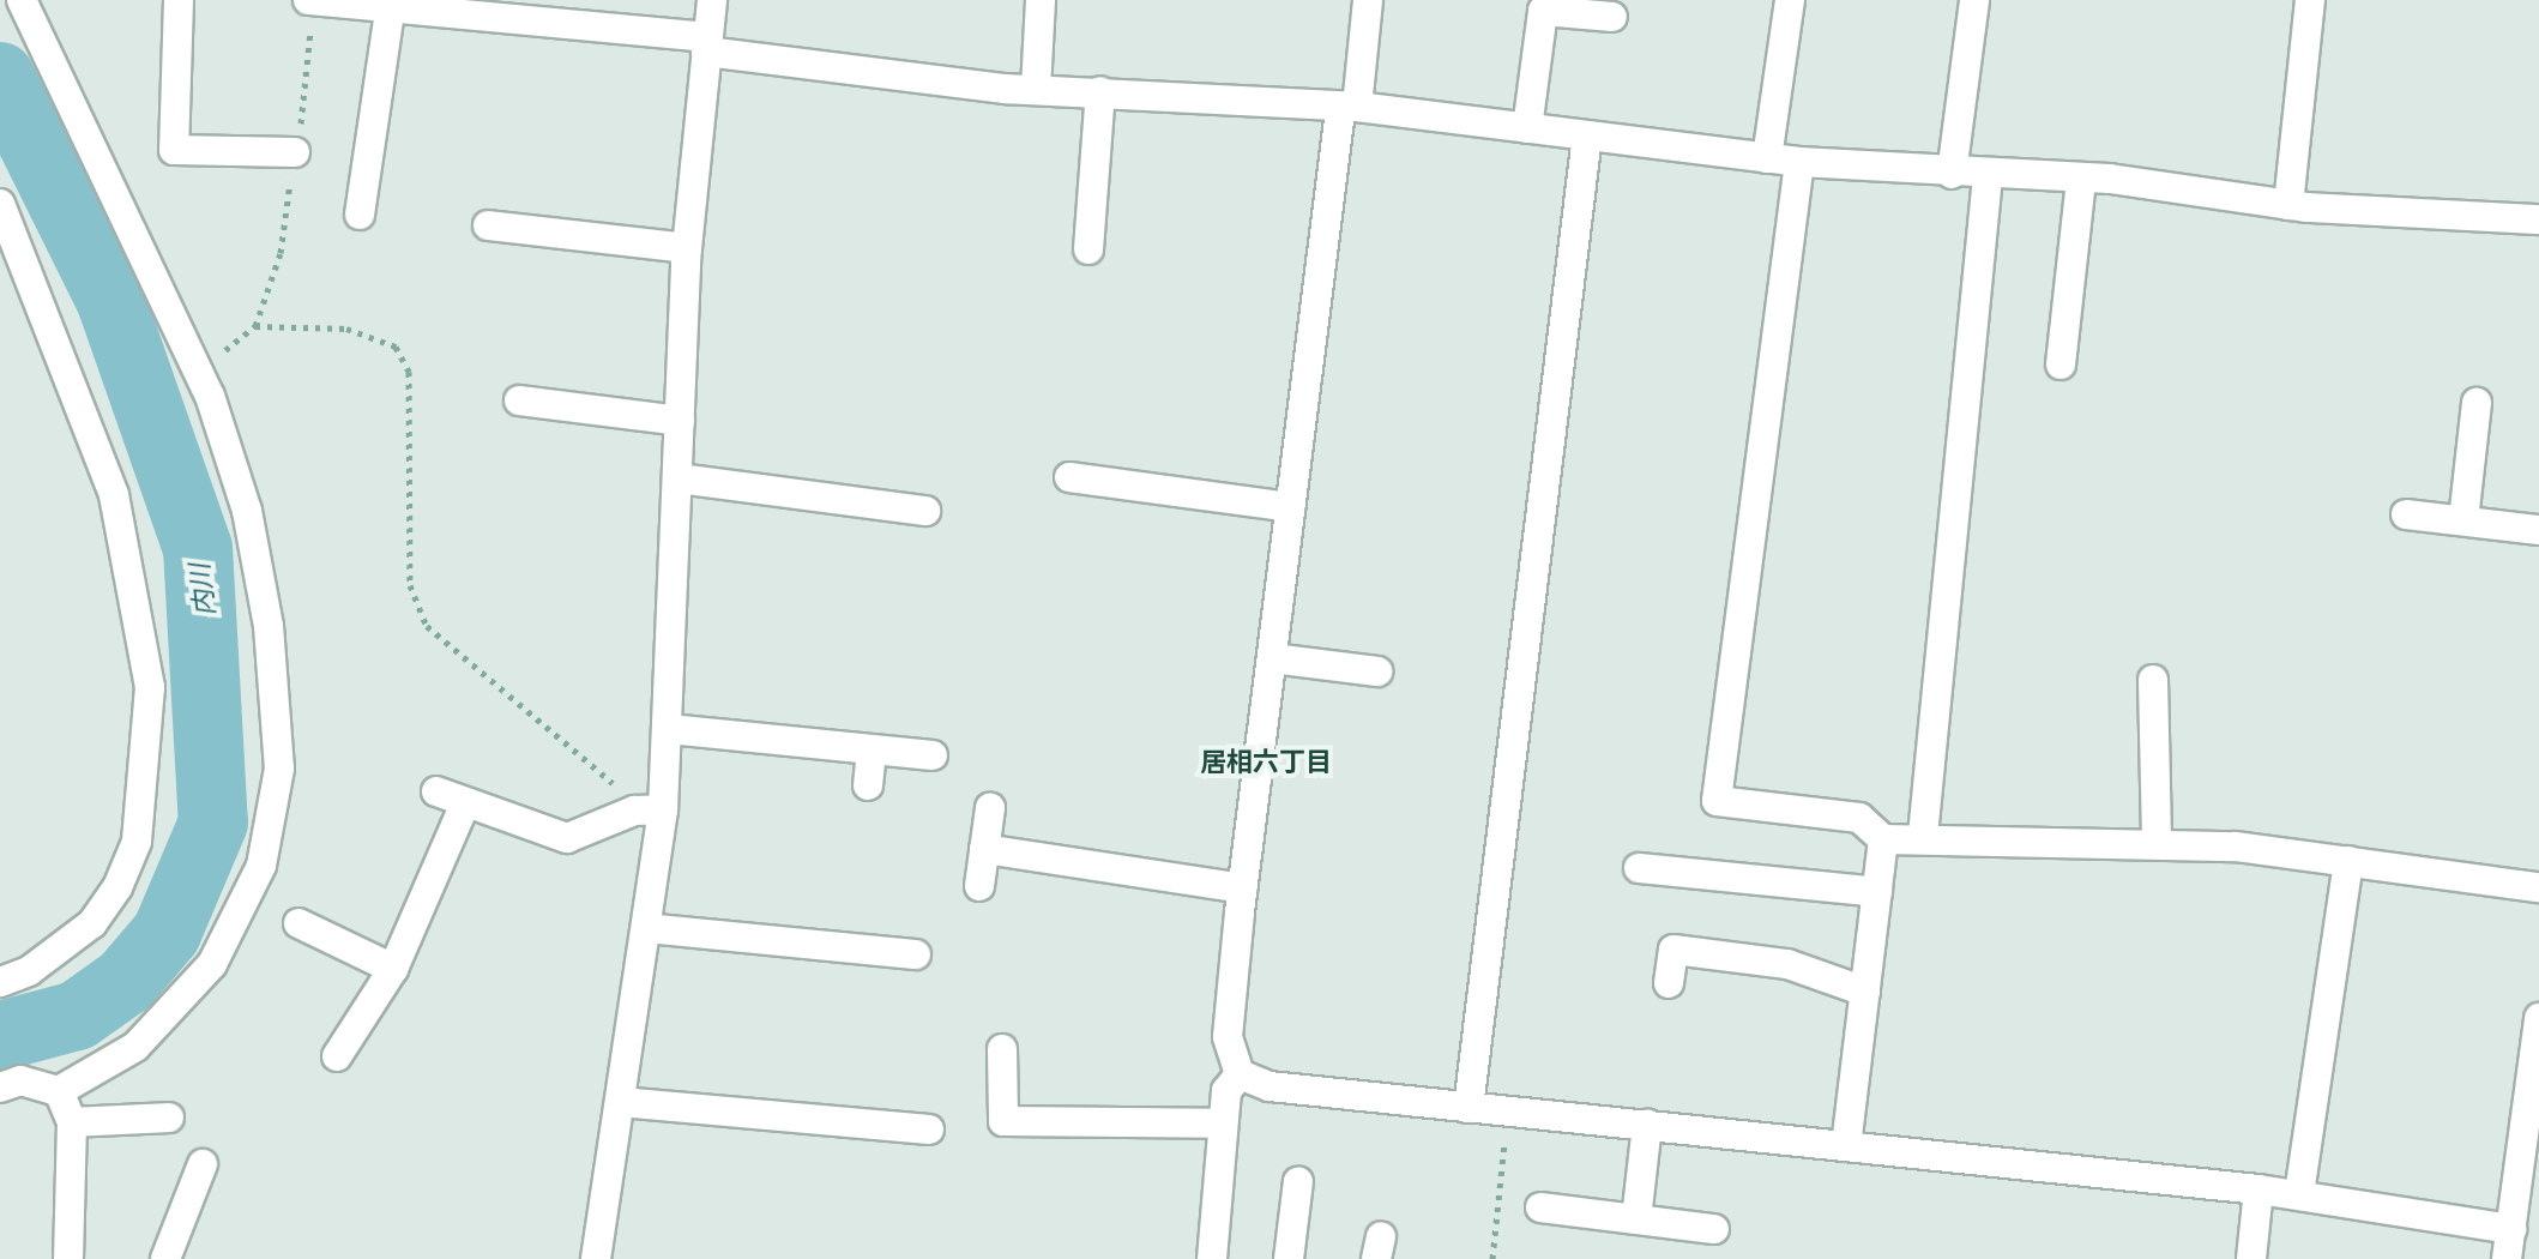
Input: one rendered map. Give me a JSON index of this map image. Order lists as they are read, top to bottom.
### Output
{
  "districts": ["居相六丁目"],
  "water": ["内川"]
}
